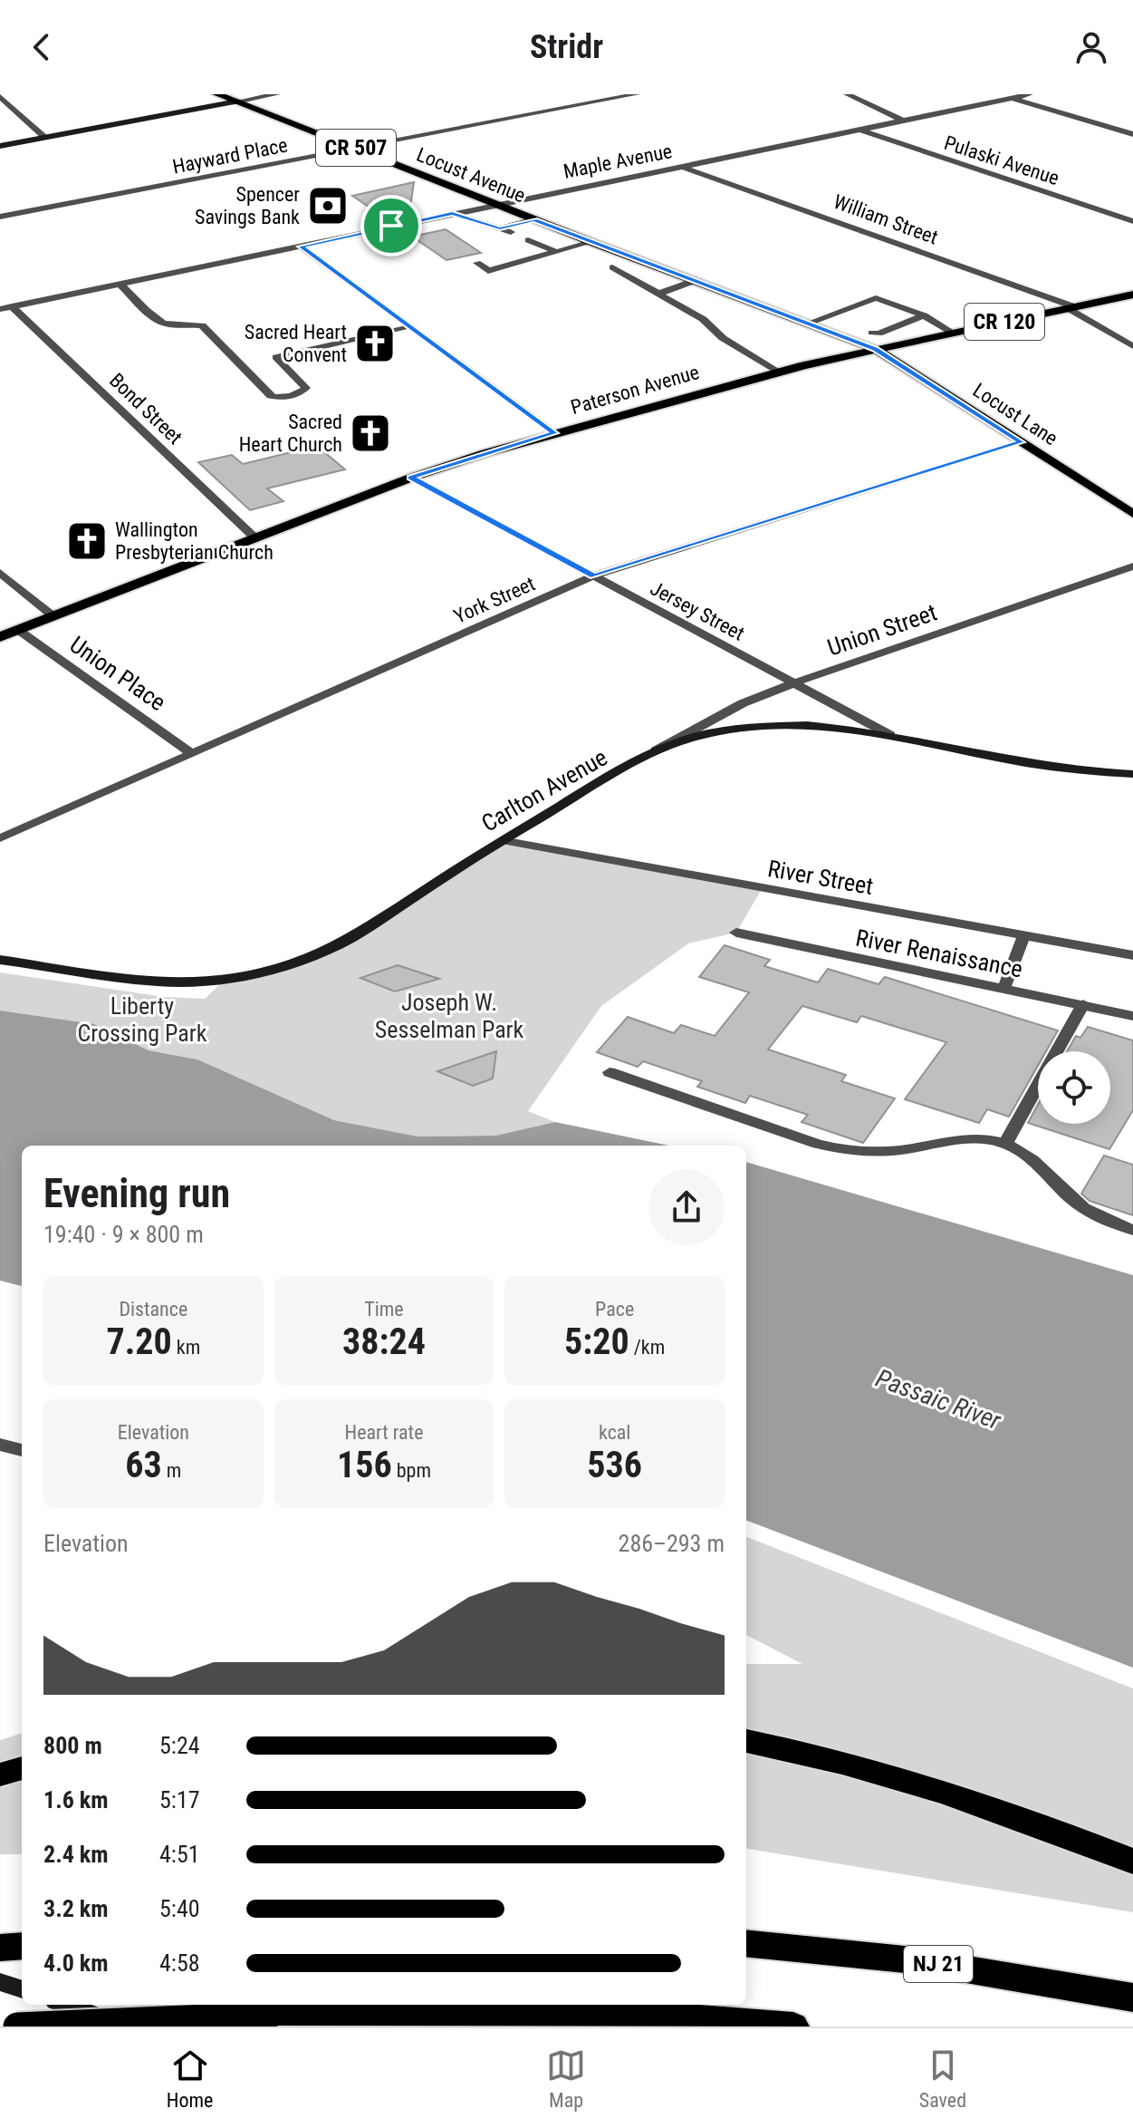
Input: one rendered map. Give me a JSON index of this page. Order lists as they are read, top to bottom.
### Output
{
  "streets": {
    "highway": ["NJ 21"],
    "main road": [
      "CR 507",
      "Locust Avenue",
      "CR 120",
      "Paterson Avenue",
      "Locust Lane"
    ],
    "street": [
      "Hayward Place",
      "Pulaski Avenue",
      "Maple Avenue",
      "William Street",
      "Bond Street",
      "York Street",
      "Jersey Street",
      "Union Street",
      "Union Place",
      "Carlton Avenue",
      "River Street",
      "River Renaissance"
    ]
  },
  "crossings": [
    ["Hayward Place", "Locust Avenue"],
    ["Pulaski Avenue", "Maple Avenue"],
    ["Maple Avenue", "Locust Avenue"],
    ["Maple Avenue", "William Street"],
    ["Maple Avenue", "Bond Street"],
    ["Locust Avenue", "Paterson Avenue"],
    ["Locust Avenue", "Locust Lane"],
    ["William Street", "Paterson Avenue"],
    ["Paterson Avenue", "Bond Street"],
    ["Paterson Avenue", "Locust Lane"],
    ["Paterson Avenue", "Jersey Street"],
    ["Paterson Avenue", "Union Place"],
    ["Locust Lane", "York Street"],
    ["York Street", "Jersey Street"],
    ["York Street", "Union Place"],
    ["Jersey Street", "Union Street"],
    ["Jersey Street", "Carlton Avenue"],
    ["Union Street", "Carlton Avenue"],
    ["Carlton Avenue", "River Street"]
  ],
  "water": ["Passaic River"],
  "parks": ["Joseph W. Sesselman Park", "Liberty Crossing Park"],
  "places": {
    "bank": ["Spencer Savings Bank"],
    "church": ["Sacred Heart Convent", "Sacred Heart Church", "Wallington Presbyterian Church"]
  },
  "page": {
    "header": "Stridr",
    "heading": ["Evening run", "19:40 · 9 × 800 m"],
    "stats": [
      ["Distance", "7.20 km"],
      ["Time", "38:24"],
      ["Pace", "5:20 /km"],
      ["Elevation", "63 m"],
      ["Heart rate", "156 bpm"],
      ["kcal", "536"]
    ],
    "chart": ["Elevation", "286–293 m"],
    "list": [
      {
        "name": "800 m",
        "note": "5:24"
      },
      {
        "name": "1.6 km",
        "note": "5:17"
      },
      {
        "name": "2.4 km",
        "note": "4:51"
      },
      {
        "name": "3.2 km",
        "note": "5:40"
      },
      {
        "name": "4.0 km",
        "note": "4:58"
      }
    ],
    "tabs": ["Home", "Map", "Saved"]
  }
}
